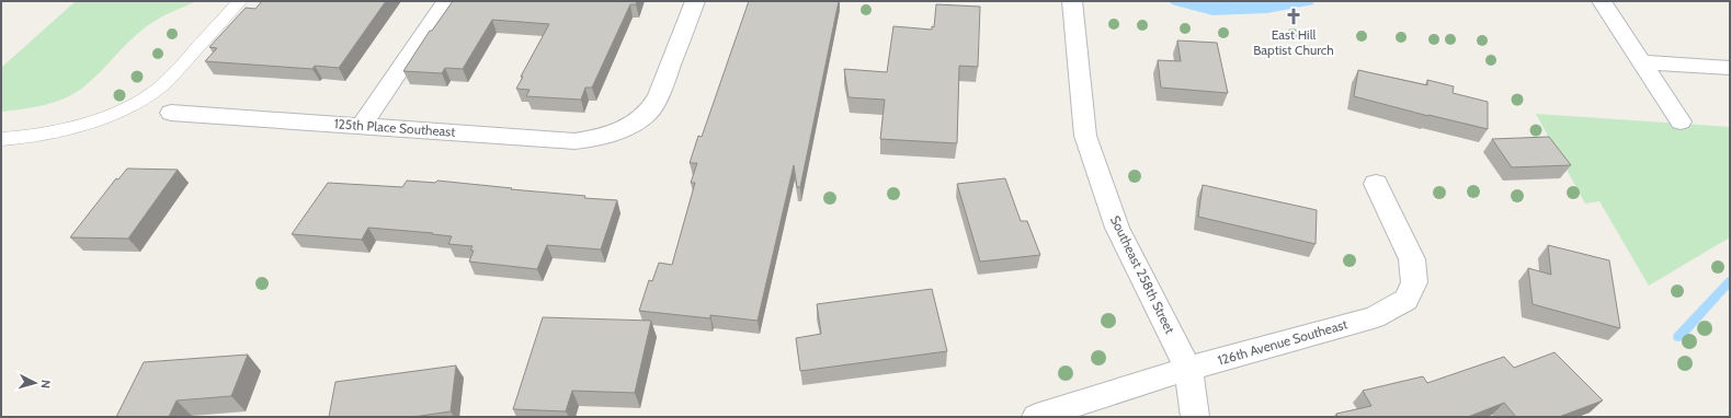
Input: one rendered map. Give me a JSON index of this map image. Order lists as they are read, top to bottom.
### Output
{
  "streets": {
    "street": ["125th Place Southeast", "Southeast 258th Street", "126th Avenue Southeast"]
  },
  "crossings": [
    ["Southeast 258th Street", "126th Avenue Southeast"]
  ],
  "places": {
    "church": ["East Hill Baptist Church"]
  },
  "north": "right"
}
